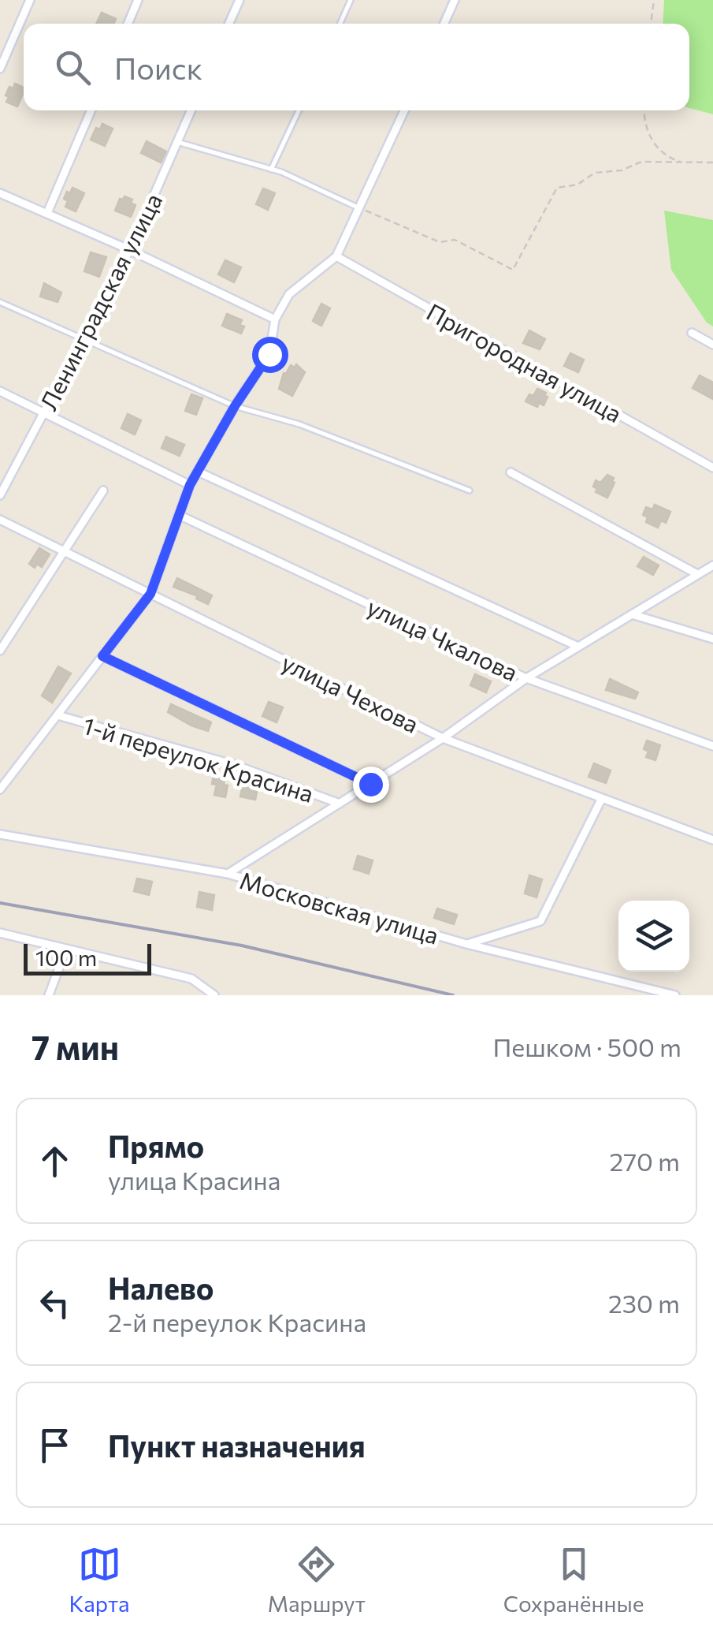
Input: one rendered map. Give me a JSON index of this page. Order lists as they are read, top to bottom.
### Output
{
  "streets": {
    "street": [
      "Ленинградская улица",
      "Пригородная улица",
      "улица Чкалова",
      "улица Чехова",
      "1-й переулок Красина",
      "Московская улица"
    ]
  },
  "scale_bar": "100 m",
  "page": {
    "search": "Поиск",
    "scale": "100 m",
    "heading": ["7 мин", "Пешком · 500 m"],
    "list": [
      ["Прямо", "улица Красина", "270 m"],
      ["Налево", "2-й переулок Красина", "230 m"],
      "Пункт назначения"
    ],
    "nav": ["Карта", "Маршрут", "Сохранённые"]
  }
}
